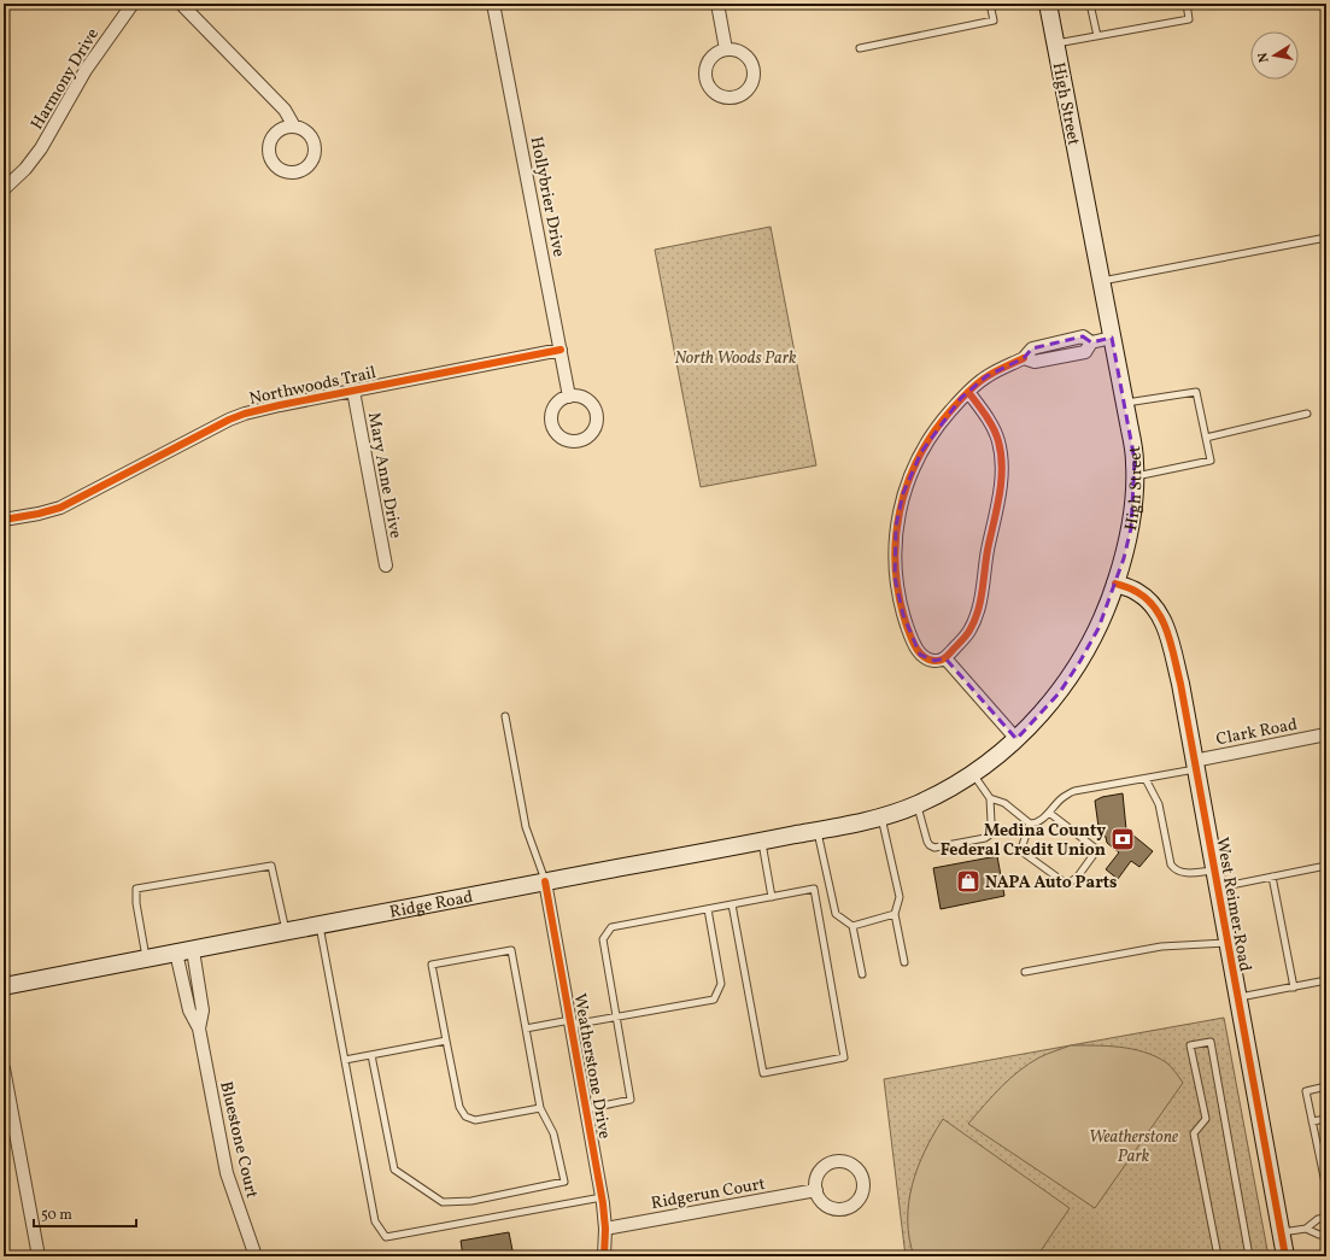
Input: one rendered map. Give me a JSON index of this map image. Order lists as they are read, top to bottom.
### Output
{
  "streets": {
    "main road": ["High Street", "Ridge Road", "West Reimer Road"],
    "street": [
      "Harmony Drive",
      "Hollybrier Drive",
      "Northwoods Trail",
      "Mary Anne Drive",
      "Clark Road",
      "Weatherstone Drive",
      "Bluestone Court",
      "Ridgerun Court"
    ]
  },
  "crossings": [
    ["High Street", "Ridge Road"],
    ["High Street", "West Reimer Road"],
    ["Hollybrier Drive", "Northwoods Trail"],
    ["Northwoods Trail", "Mary Anne Drive"],
    ["Clark Road", "West Reimer Road"],
    ["Ridge Road", "Weatherstone Drive"],
    ["Ridge Road", "Bluestone Court"],
    ["Weatherstone Drive", "Ridgerun Court"]
  ],
  "parks": ["North Woods Park", "Weatherstone Park"],
  "places": {
    "bank": ["Medina County Federal Credit Union"],
    "shop": ["NAPA Auto Parts"]
  },
  "scale_bar": "50 m",
  "north": "left"
}
